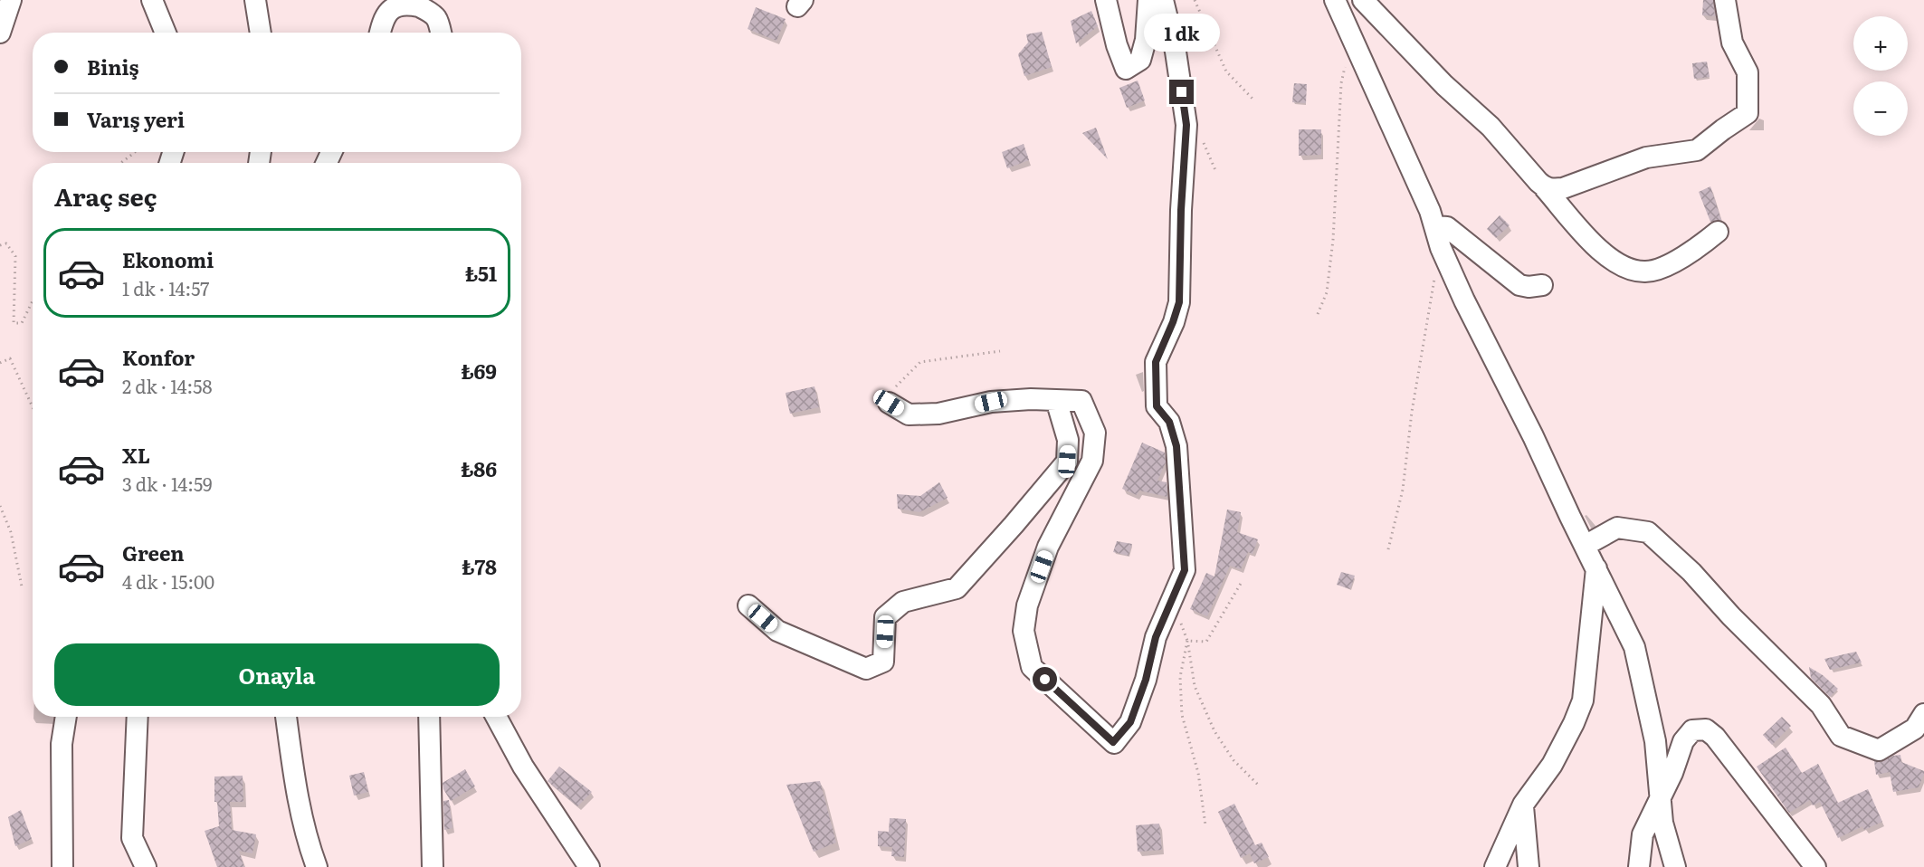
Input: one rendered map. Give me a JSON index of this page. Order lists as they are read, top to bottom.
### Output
{
  "page": {
    "bubble": "1 dk",
    "map_buttons": ["+", "−"],
    "banner": ["Biniş", "Varış yeri"],
    "heading": "Araç seç",
    "list": [
      {
        "name": "Ekonomi",
        "note": "1 dk · 14:57",
        "value": "₺51"
      },
      {
        "name": "Konfor",
        "note": "2 dk · 14:58",
        "value": "₺69"
      },
      {
        "name": "XL",
        "note": "3 dk · 14:59",
        "value": "₺86"
      },
      {
        "name": "Green",
        "note": "4 dk · 15:00",
        "value": "₺78"
      }
    ],
    "buttons": "Onayla"
  }
}
